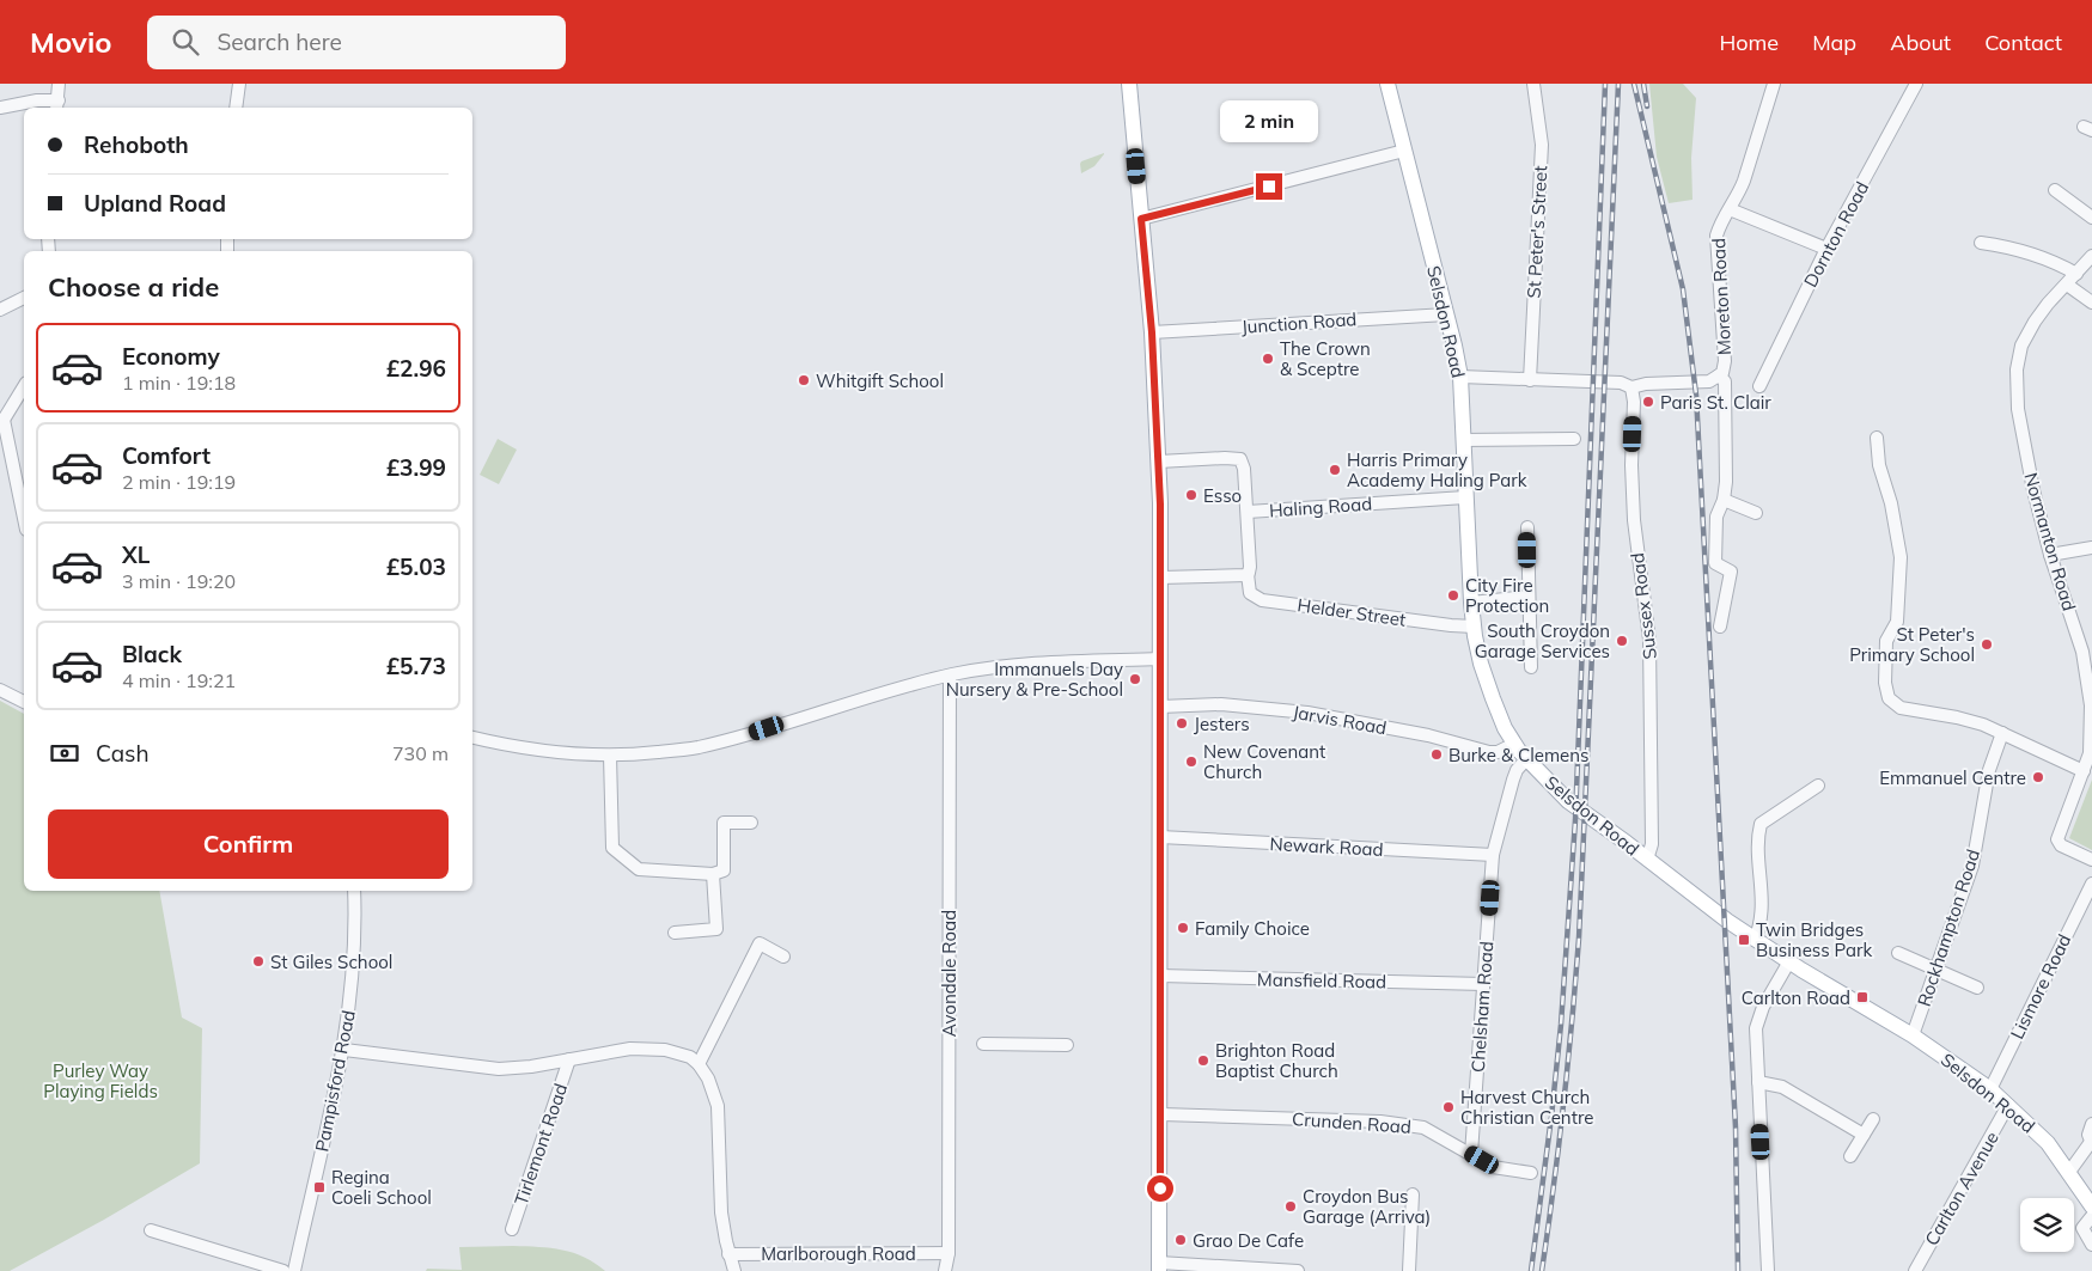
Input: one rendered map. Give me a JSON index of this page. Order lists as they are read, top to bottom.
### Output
{
  "streets": {
    "main road": ["Selsdon Road"],
    "street": [
      "St Peter's Street",
      "Dornton Road",
      "Moreton Road",
      "Junction Road",
      "Haling Road",
      "Normanton Road",
      "Sussex Road",
      "Helder Street",
      "Jarvis Road",
      "Newark Road",
      "Rockhampton Road",
      "Avondale Road",
      "Mansfield Road",
      "Lismore Road",
      "Chelsham Road",
      "Pampisford Road",
      "Crunden Road",
      "Tirlemont Road",
      "Carlton Avenue",
      "Marlborough Road"
    ]
  },
  "crossings": [
    ["Selsdon Road", "Junction Road"],
    ["Selsdon Road", "Haling Road"],
    ["Selsdon Road", "Sussex Road"],
    ["Selsdon Road", "Helder Street"],
    ["Selsdon Road", "Jarvis Road"],
    ["Selsdon Road", "Rockhampton Road"],
    ["Selsdon Road", "Lismore Road"],
    ["Selsdon Road", "Chelsham Road"],
    ["Selsdon Road", "Carlton Avenue"],
    ["Haling Road", "Helder Street"],
    ["Newark Road", "Chelsham Road"],
    ["Avondale Road", "Marlborough Road"],
    ["Mansfield Road", "Chelsham Road"],
    ["Chelsham Road", "Crunden Road"]
  ],
  "parks": ["Purley Way Playing Fields"],
  "places": {
    "other": [
      "The Crown & Sceptre",
      "Whitgift School",
      "Paris St. Clair",
      "Harris Primary Academy Haling Park",
      "Esso",
      "City Fire Protection",
      "South Croydon Garage Services",
      "St Peter's Primary School",
      "Immanuels Day Nursery & Pre-School",
      "Jesters",
      "Burke & Clemens",
      "New Covenant Church",
      "Emmanuel Centre",
      "Family Choice",
      "St Giles School",
      "Brighton Road Baptist Church",
      "Harvest Church Christian Centre",
      "Croydon Bus Garage (Arriva)",
      "Grao De Cafe"
    ],
    "transit": ["Twin Bridges Business Park", "Carlton Road", "Regina Coeli School"]
  },
  "page": {
    "header": "Movio",
    "search": "Search here",
    "nav": [
      "Home",
      "Map",
      "About",
      "Contact"
    ],
    "bubble": "2 min",
    "banner": ["Rehoboth", "Upland Road"],
    "heading": "Choose a ride",
    "list": [
      {
        "name": "Economy",
        "note": "1 min · 19:18",
        "value": "£2.96"
      },
      {
        "name": "Comfort",
        "note": "2 min · 19:19",
        "value": "£3.99"
      },
      {
        "name": "XL",
        "note": "3 min · 19:20",
        "value": "£5.03"
      },
      {
        "name": "Black",
        "note": "4 min · 19:21",
        "value": "£5.73"
      }
    ],
    "pay": ["Cash", "730 m"],
    "buttons": "Confirm"
  }
}
